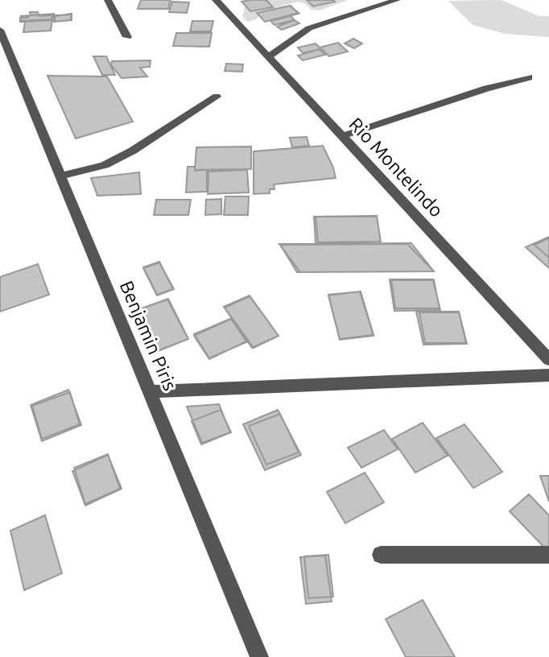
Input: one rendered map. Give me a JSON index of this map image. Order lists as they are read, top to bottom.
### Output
{
  "streets": {
    "street": ["Rio Montelindo", "Benjamin Piris"]
  }
}
